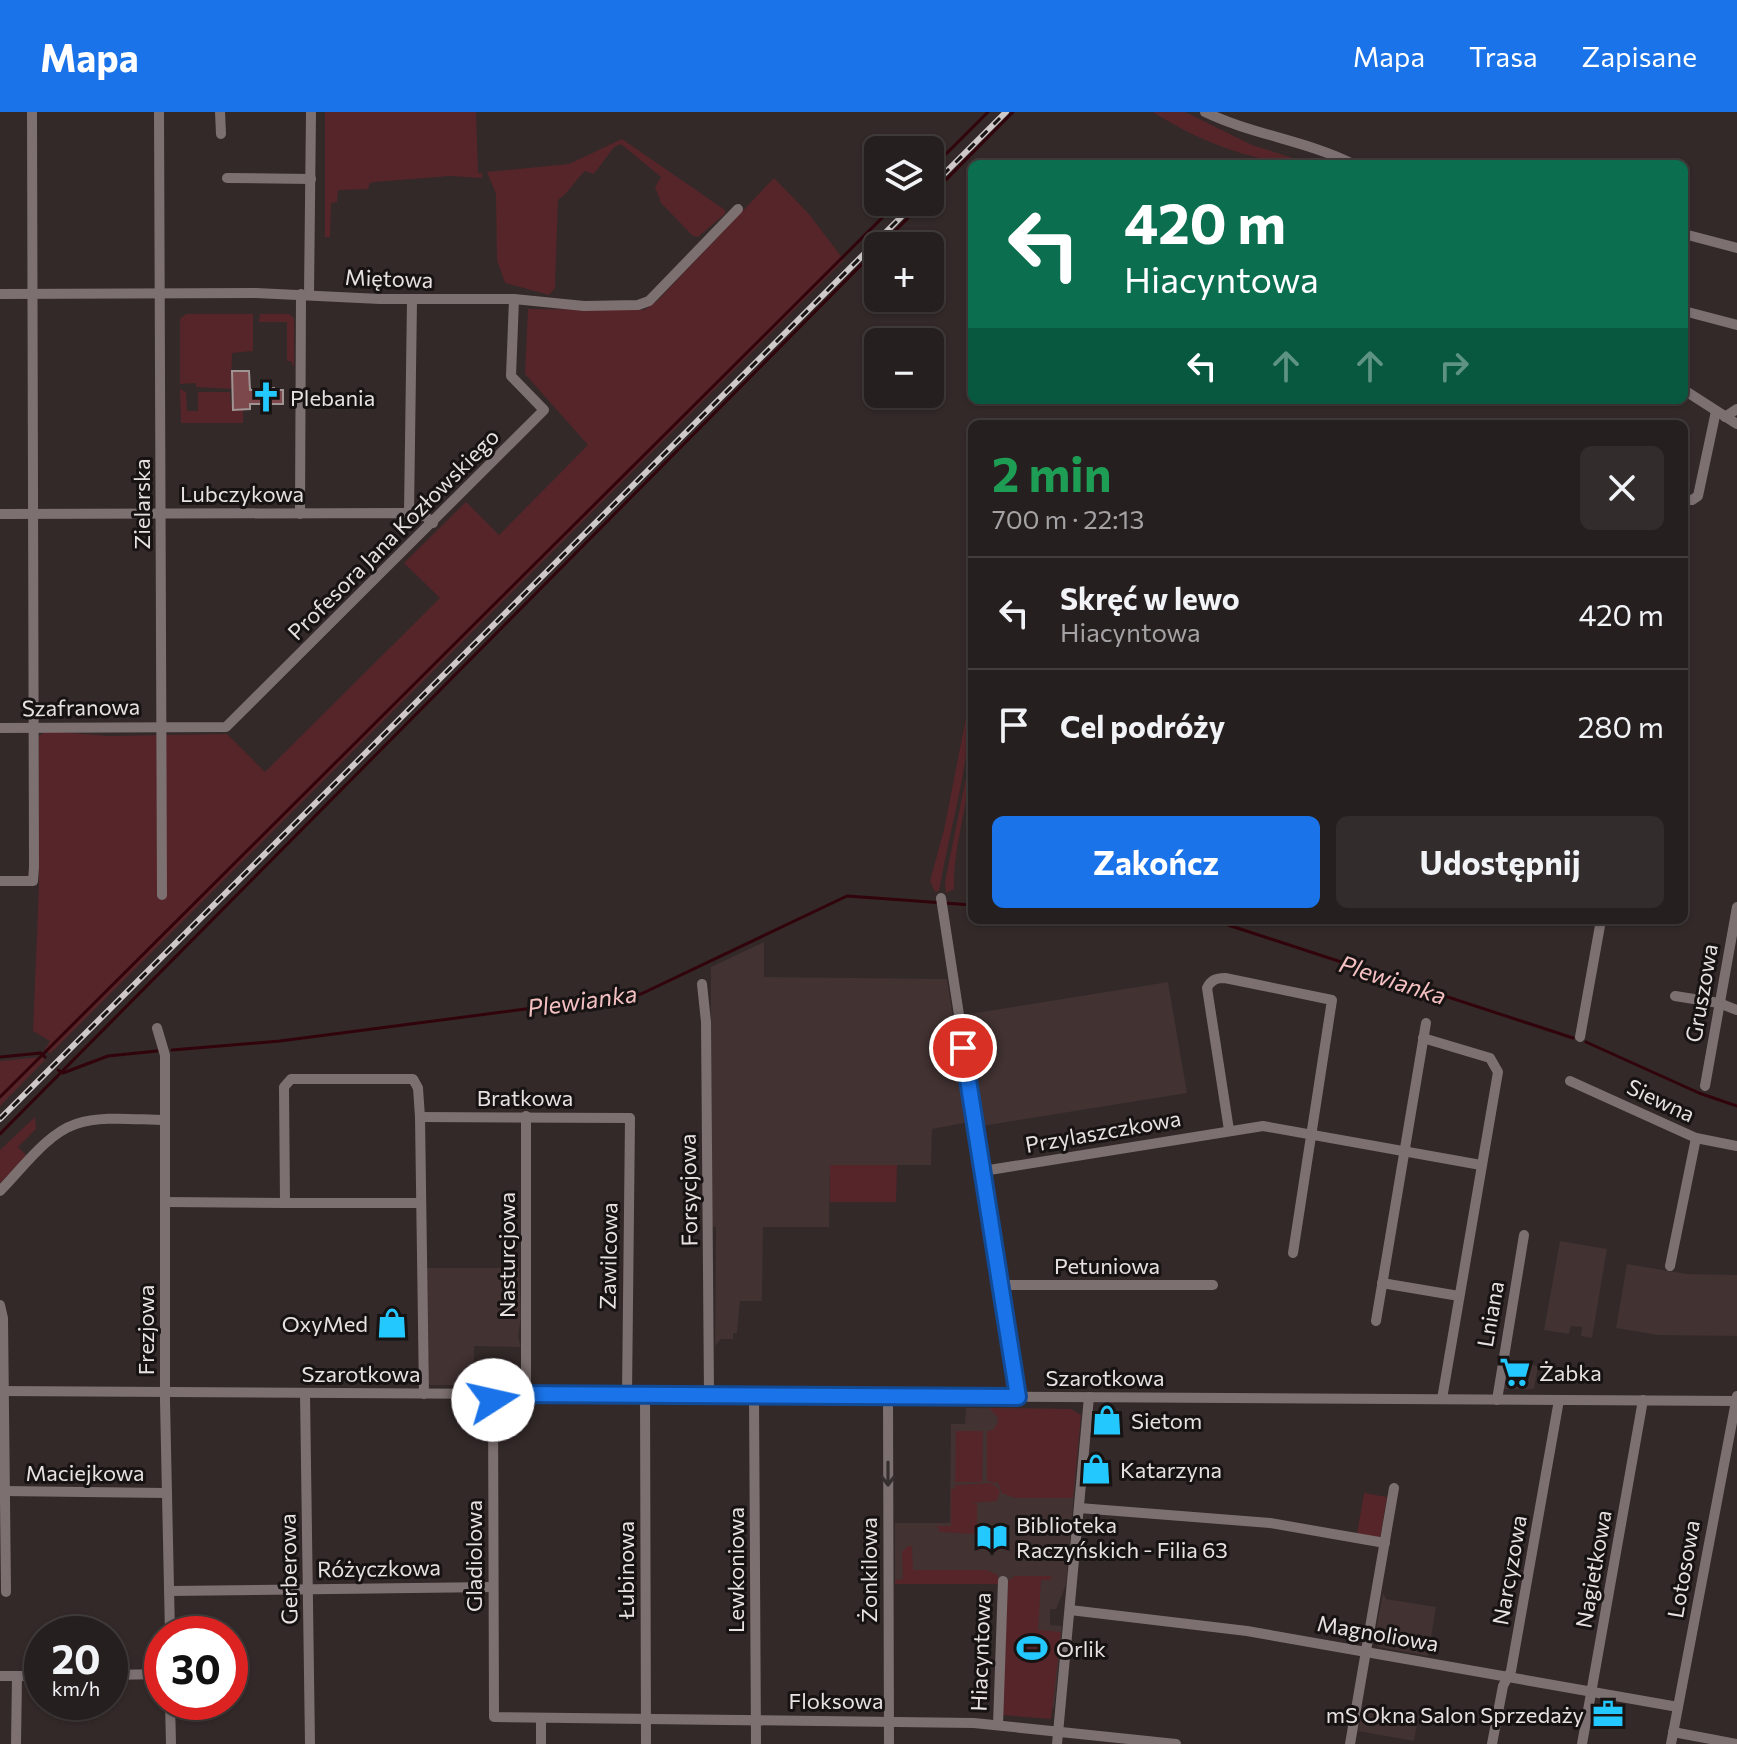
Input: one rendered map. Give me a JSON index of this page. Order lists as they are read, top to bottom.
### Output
{
  "streets": {
    "street": [
      "Miętowa",
      "Lubczykowa",
      "Zielarska",
      "Profesora Jana Kozłowskiego",
      "Szafranowa",
      "Gruszowa",
      "Bratkowa",
      "Siewna",
      "Przylaszczkowa",
      "Forsycjowa",
      "Nasturcjowa",
      "Zawilcowa",
      "Petuniowa",
      "Lniana",
      "Frezjowa",
      "Szarotkowa",
      "Maciejkowa",
      "Gladiolowa",
      "Różyczkowa",
      "Gerberowa",
      "Nagietkowa",
      "Lotosowa",
      "Łubinowa",
      "Lewkoniowa",
      "Żonkilowa",
      "Narcyzowa",
      "Magnoliowa",
      "Hiacyntowa",
      "Floksowa"
    ]
  },
  "crossings": [
    ["Miętowa", "Zielarska"],
    ["Miętowa", "Profesora Jana Kozłowskiego"],
    ["Lubczykowa", "Zielarska"],
    ["Lubczykowa", "Profesora Jana Kozłowskiego"],
    ["Zielarska", "Profesora Jana Kozłowskiego"],
    ["Zielarska", "Szafranowa"],
    ["Profesora Jana Kozłowskiego", "Szafranowa"],
    ["Bratkowa", "Nasturcjowa"],
    ["Bratkowa", "Zawilcowa"],
    ["Forsycjowa", "Szarotkowa"],
    ["Nasturcjowa", "Szarotkowa"],
    ["Zawilcowa", "Szarotkowa"],
    ["Lniana", "Szarotkowa"],
    ["Frezjowa", "Szarotkowa"],
    ["Frezjowa", "Maciejkowa"],
    ["Frezjowa", "Różyczkowa"],
    ["Szarotkowa", "Gladiolowa"],
    ["Szarotkowa", "Gerberowa"],
    ["Szarotkowa", "Nagietkowa"],
    ["Szarotkowa", "Lotosowa"],
    ["Szarotkowa", "Łubinowa"],
    ["Szarotkowa", "Lewkoniowa"],
    ["Szarotkowa", "Żonkilowa"],
    ["Szarotkowa", "Narcyzowa"],
    ["Gladiolowa", "Różyczkowa"],
    ["Gladiolowa", "Floksowa"],
    ["Różyczkowa", "Gerberowa"],
    ["Nagietkowa", "Magnoliowa"],
    ["Lotosowa", "Magnoliowa"],
    ["Łubinowa", "Floksowa"],
    ["Lewkoniowa", "Floksowa"],
    ["Żonkilowa", "Floksowa"],
    ["Narcyzowa", "Magnoliowa"],
    ["Hiacyntowa", "Floksowa"]
  ],
  "one_way": ["Żonkilowa"],
  "water": ["Plewianka"],
  "places": {
    "church": ["Plebania"],
    "shop": ["OxyMed", "Sietom", "Katarzyna"],
    "supermarket": ["Żabka"],
    "library": ["Biblioteka Raczyńskich - Filia 63"],
    "sports": ["Orlik"],
    "office": ["mS Okna Salon Sprzedaży"]
  },
  "page": {
    "header": "Mapa",
    "nav": ["Mapa", "Trasa", "Zapisane"],
    "map_buttons": ["+", "−"],
    "turn": ["420 m", "Hiacyntowa"],
    "heading": ["2 min", "700 m · 22:13"],
    "list": [
      {
        "name": "Skręć w lewo",
        "note": "Hiacyntowa",
        "value": "420 m"
      },
      {
        "name": "Cel podróży",
        "value": "280 m"
      }
    ],
    "buttons": ["Zakończ", "Udostępnij"],
    "speed": "20 km/h",
    "limit": "30"
  }
}
